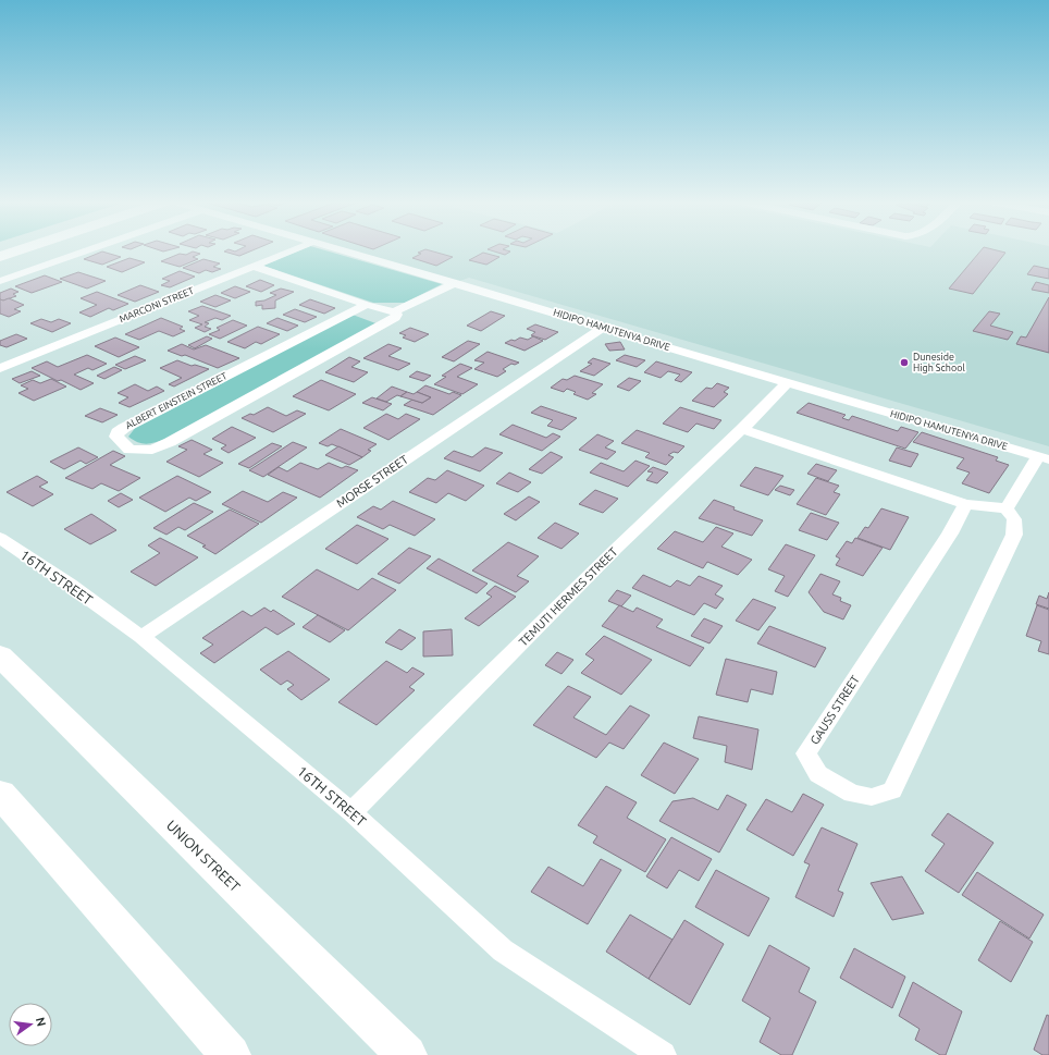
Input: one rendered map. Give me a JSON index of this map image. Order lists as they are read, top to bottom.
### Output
{
  "streets": {
    "main road": ["UNION STREET"],
    "street": [
      "MARCONI STREET",
      "HIDIPO HAMUTENYA DRIVE",
      "ALBERT EINSTEIN STREET",
      "MORSE STREET",
      "16TH STREET",
      "TEMUTI HERMES STREET",
      "GAUSS STREET"
    ]
  },
  "crossings": [
    ["HIDIPO HAMUTENYA DRIVE", "ALBERT EINSTEIN STREET"],
    ["HIDIPO HAMUTENYA DRIVE", "MORSE STREET"],
    ["HIDIPO HAMUTENYA DRIVE", "TEMUTI HERMES STREET"],
    ["MORSE STREET", "16TH STREET"],
    ["16TH STREET", "TEMUTI HERMES STREET"]
  ],
  "places": ["Duneside High School"],
  "north": "right"
}
